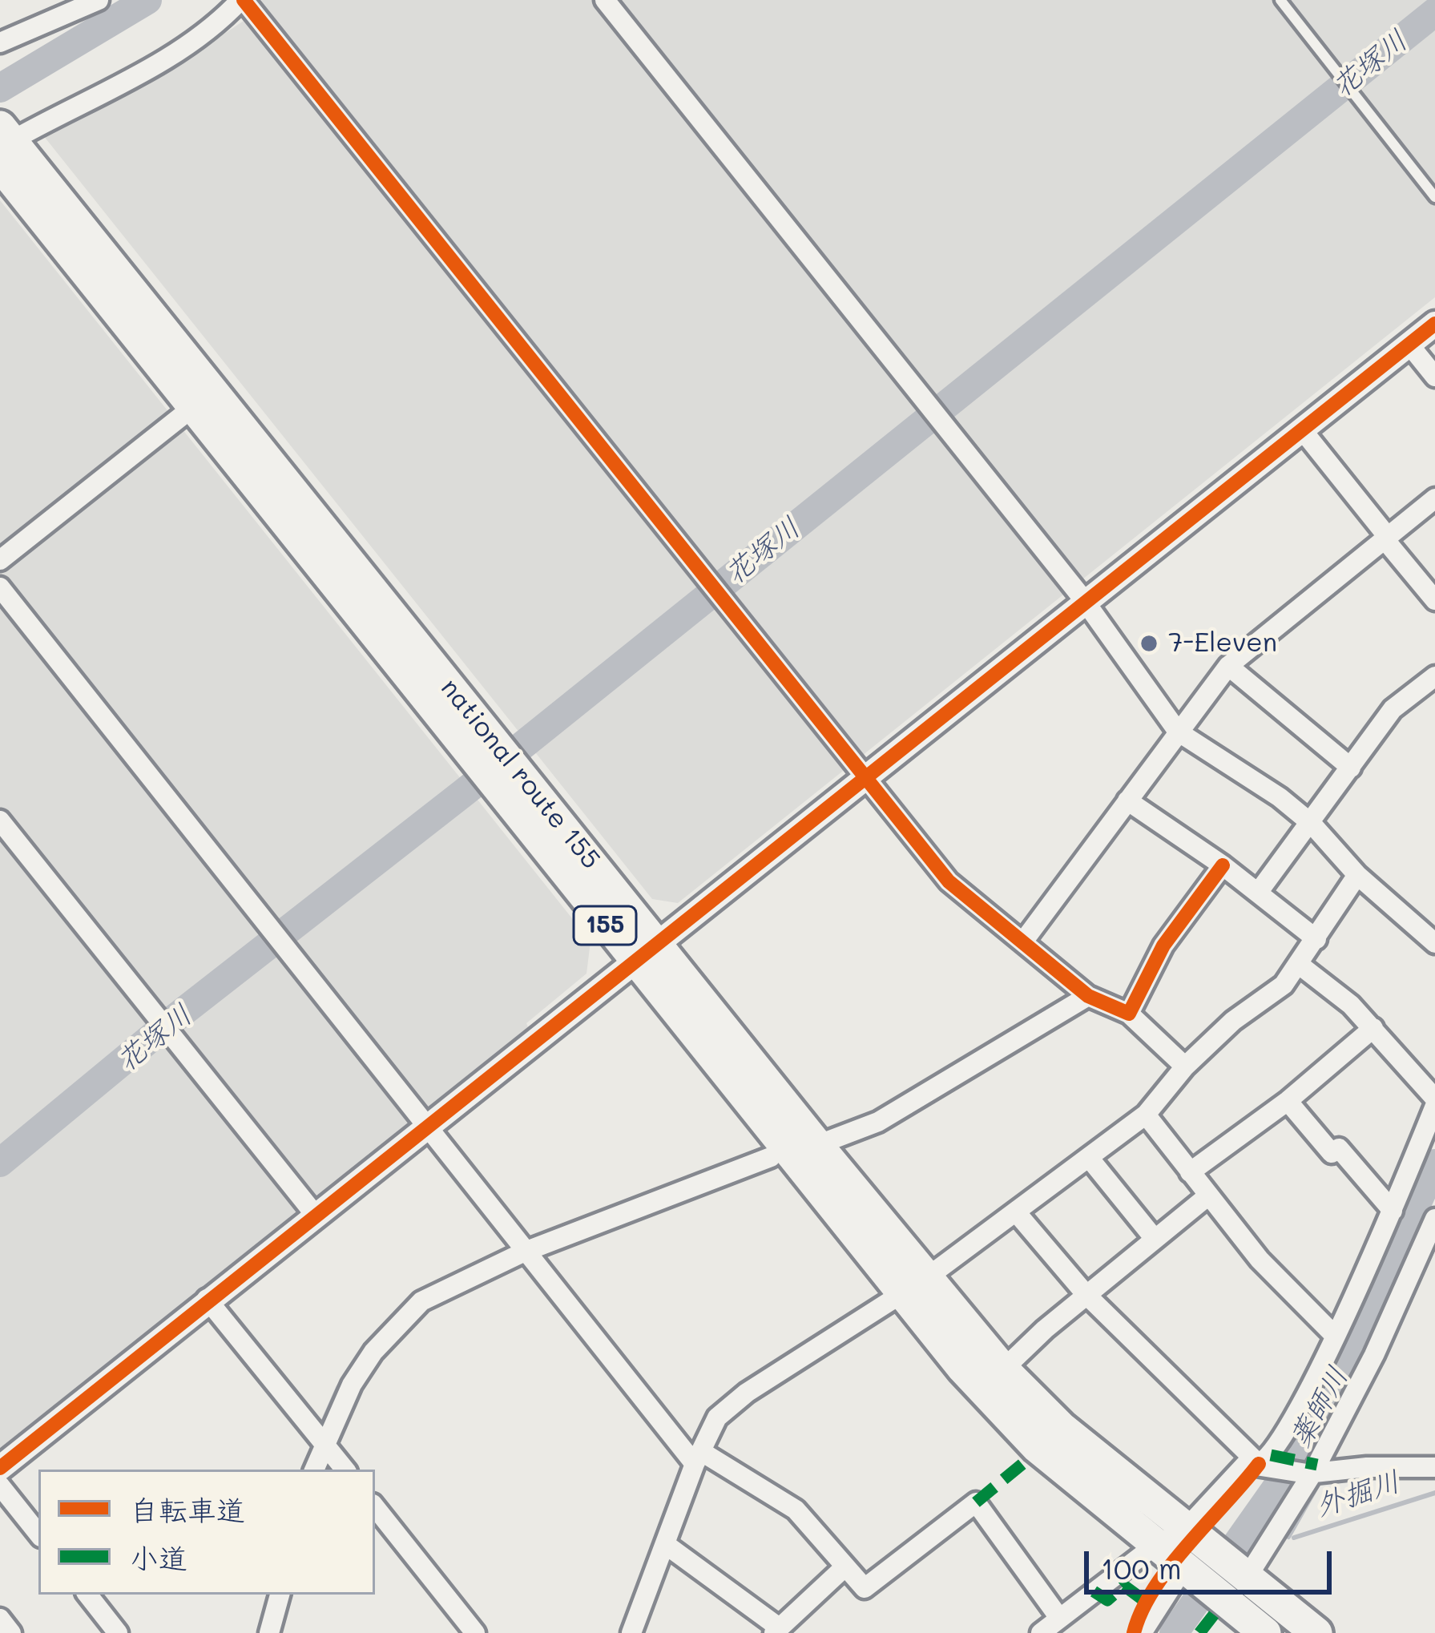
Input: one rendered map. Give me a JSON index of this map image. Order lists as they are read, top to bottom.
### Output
{
  "streets": {
    "highway": ["national route 155", "155"]
  },
  "water": ["花塚川", "薬師川", "外掘川"],
  "places": ["7-Eleven"],
  "legend": ["自転車道", "小道"],
  "scale_bar": "100 m"
}
